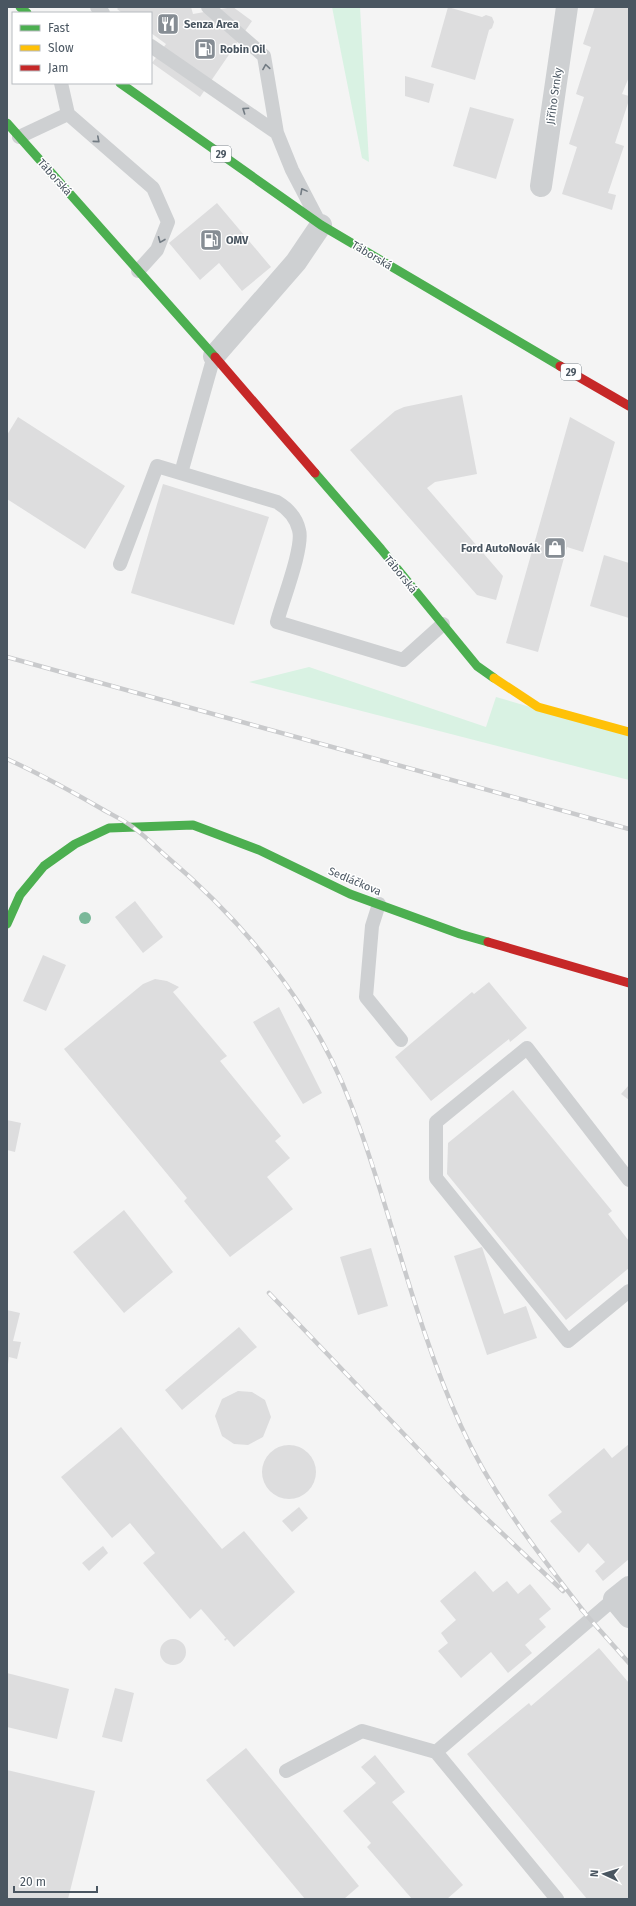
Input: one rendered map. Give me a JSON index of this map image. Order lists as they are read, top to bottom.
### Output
{
  "streets": {
    "street": [
      "Jiřího Srnky",
      "29",
      "Táborská",
      "Sedláčkova"
    ]
  },
  "places": {
    "restaurant": ["Senza Area"],
    "fuel station": ["Robin Oil", "OMV"],
    "shop": ["Ford AutoNovák"]
  },
  "legend": ["Fast", "Slow", "Jam"],
  "scale_bar": "20 m",
  "north": "left"
}
